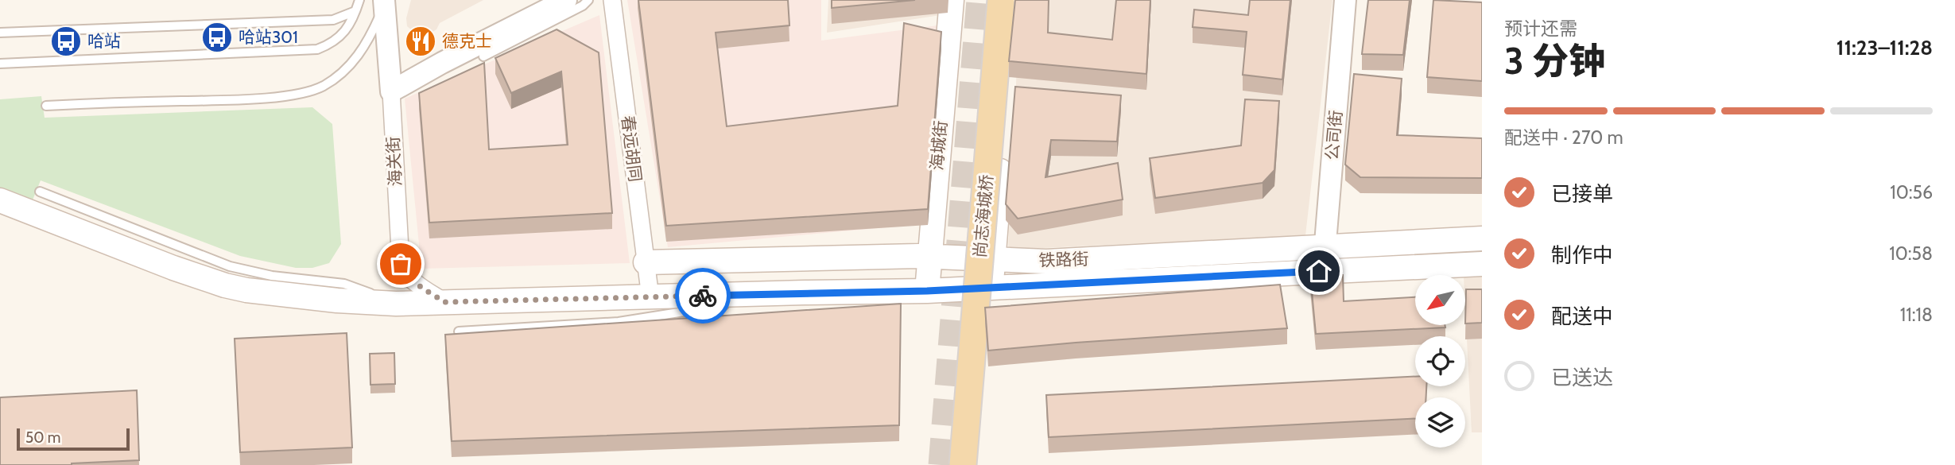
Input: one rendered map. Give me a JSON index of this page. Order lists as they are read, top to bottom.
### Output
{
  "streets": {
    "main road": ["海城街", "尚志海城桥", "铁路街"],
    "street": ["公司街", "春远胡同", "海关街"]
  },
  "crossings": [
    ["公司街", "铁路街"],
    ["海城街", "铁路街"],
    ["春远胡同", "铁路街"],
    ["海关街", "铁路街"]
  ],
  "places": {
    "bus stop": ["哈站301", "哈站"],
    "restaurant": ["德克士"]
  },
  "scale_bar": "50 m",
  "north": "bottom left",
  "page": {
    "heading": ["3 分钟", "预计还需", "11:23–11:28"],
    "bar": "配送中 · 270 m",
    "list": [
      ["已接单", "10:56"],
      ["制作中", "10:58"],
      ["配送中", "11:18"],
      "已送达"
    ],
    "scale": "50 m"
  }
}
